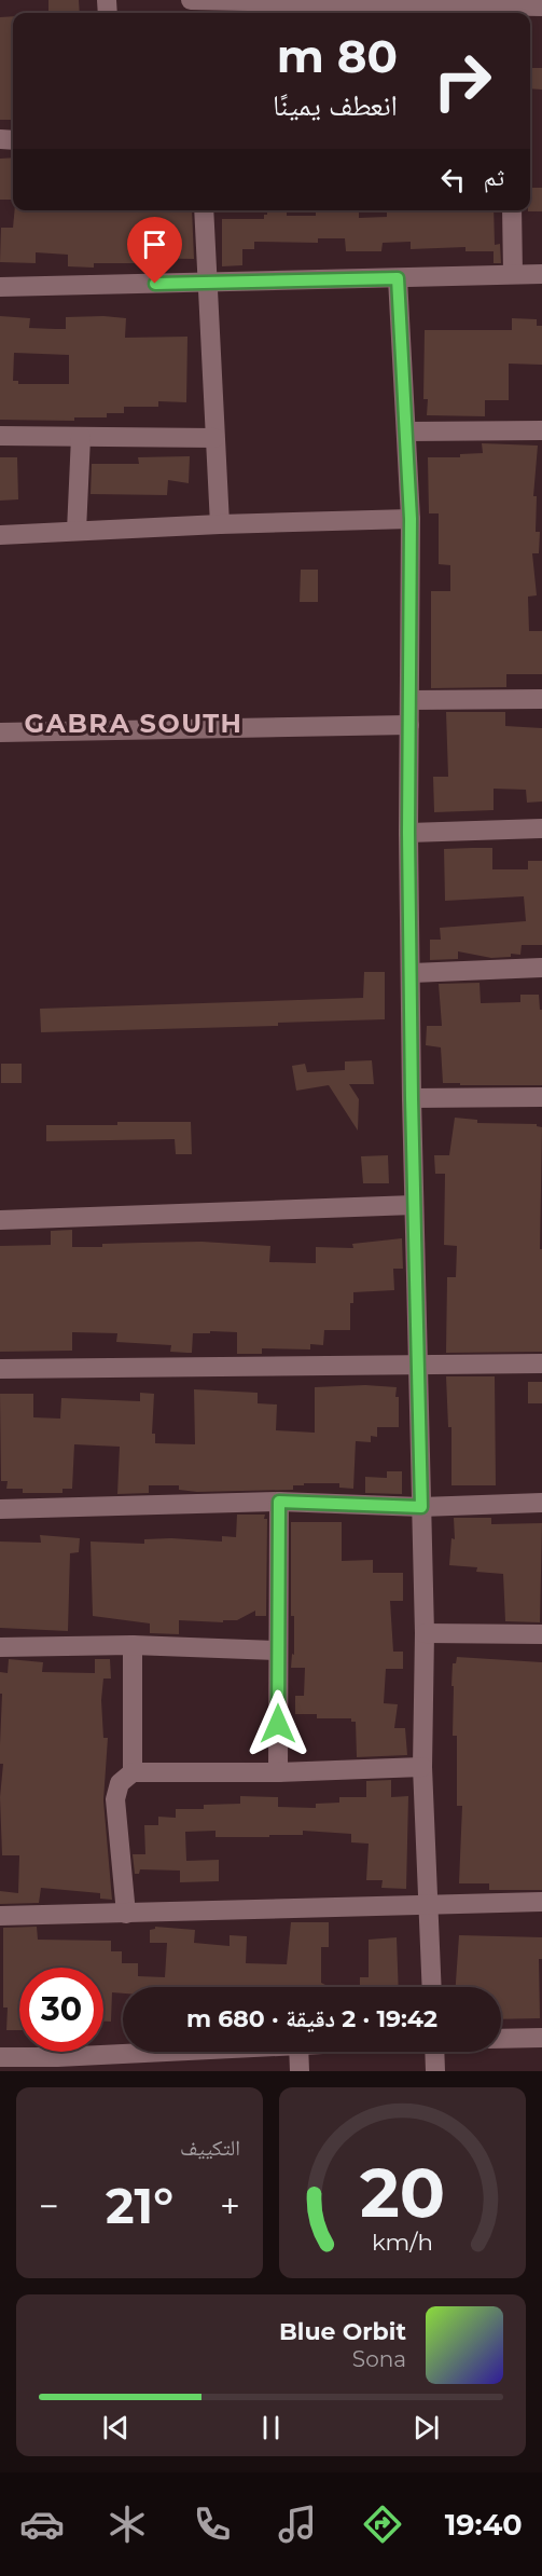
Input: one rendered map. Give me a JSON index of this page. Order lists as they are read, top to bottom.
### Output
{
  "districts": ["GABRA SOUTH"],
  "page": {
    "turn": ["80 m", "انعطف يمينًا"],
    "then": "ثم",
    "limit": "30",
    "trip": "19:42 · 2 دقيقة · 680 m",
    "tile": "التكييف",
    "heat": ["−", "21°", "+"],
    "song": ["Blue Orbit", "Sona"],
    "tabs": "19:40",
    "gauge": ["20", "km/h"]
  }
}
